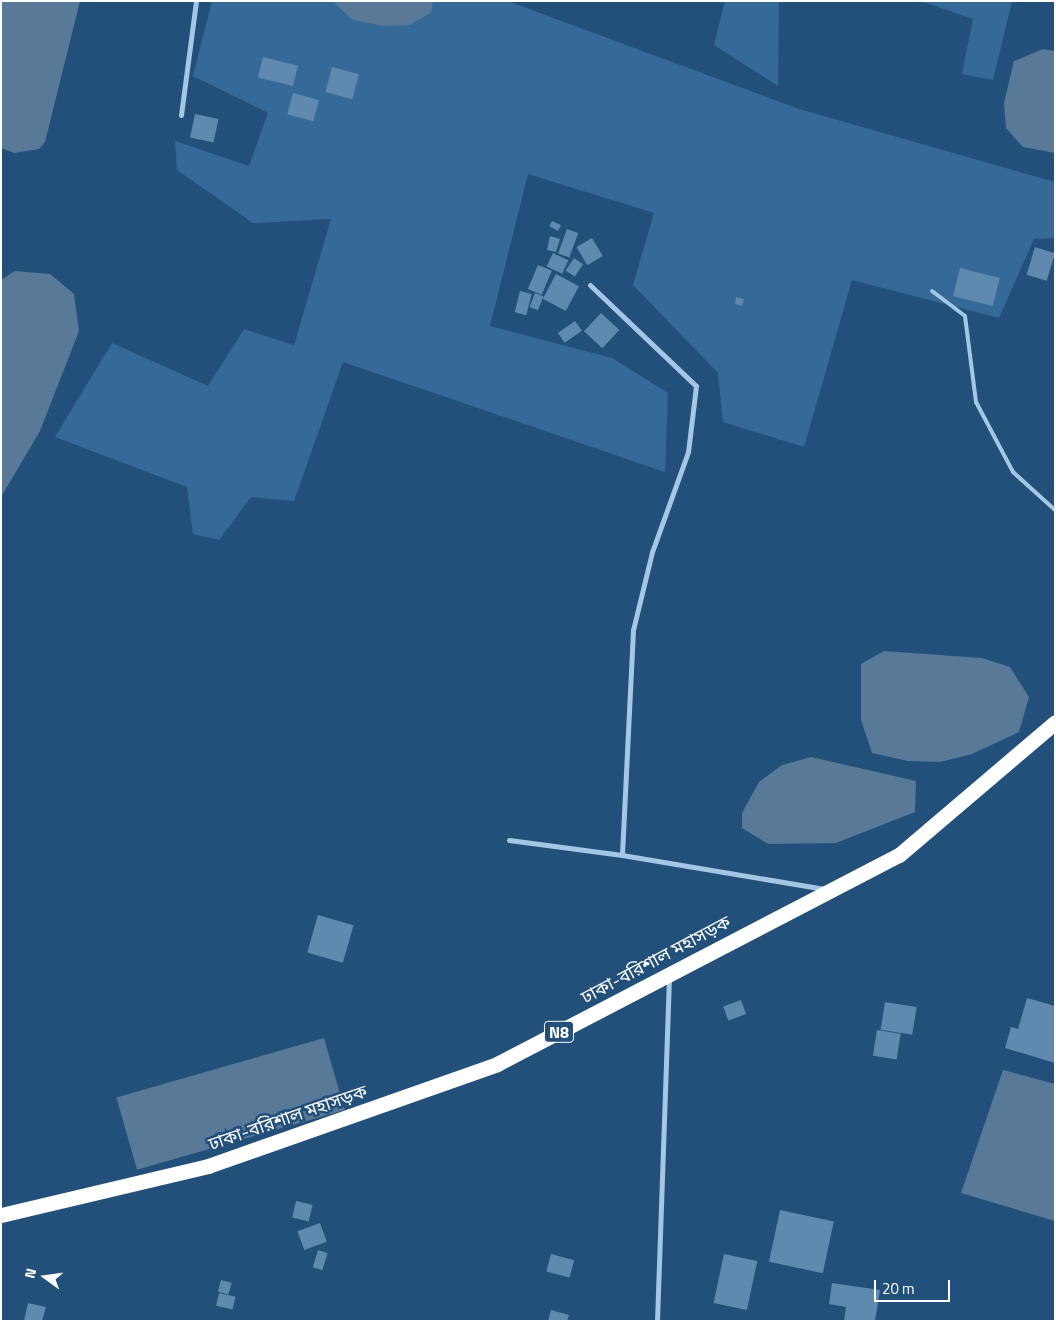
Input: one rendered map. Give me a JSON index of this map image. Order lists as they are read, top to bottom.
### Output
{
  "streets": {
    "highway": ["ঢাকা-বরিশাল মহাসড়ক", "N8"]
  },
  "scale_bar": "20 m",
  "north": "left"
}
